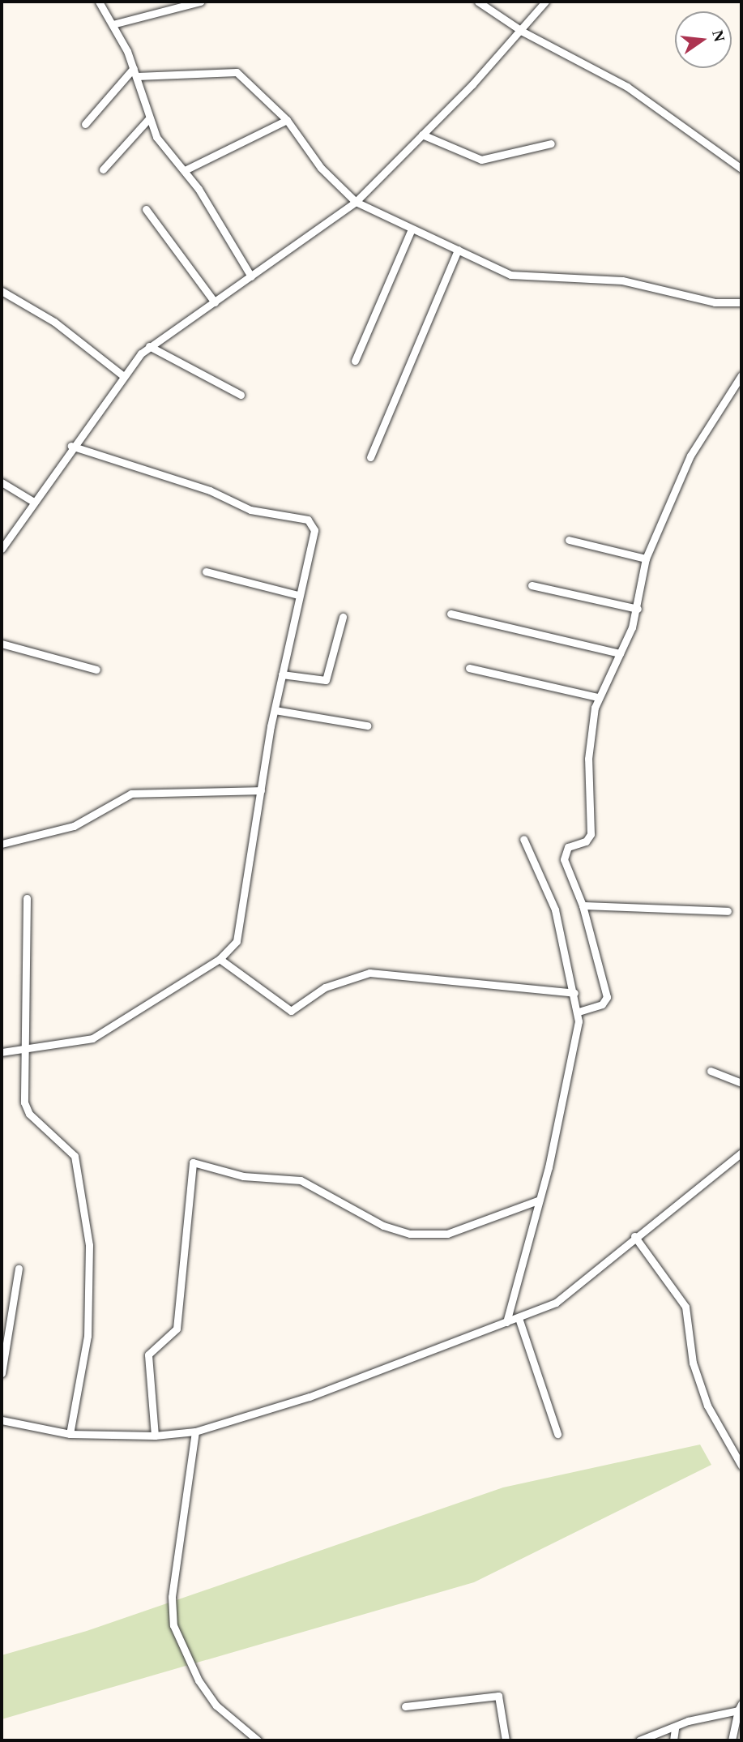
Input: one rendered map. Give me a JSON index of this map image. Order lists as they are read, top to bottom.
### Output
{
  "north": "right"
}
